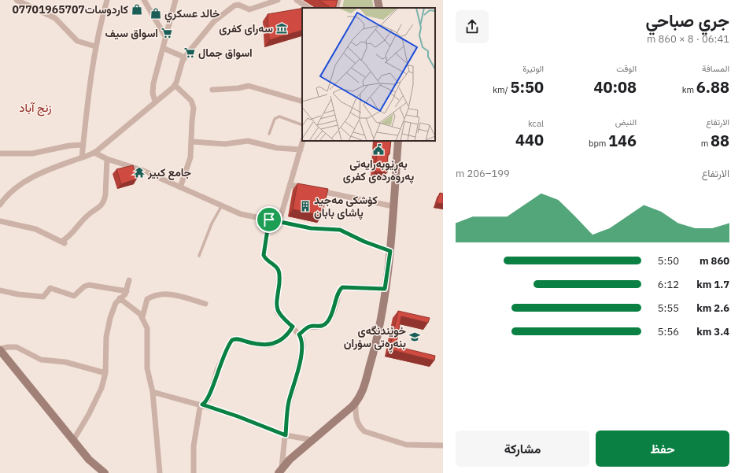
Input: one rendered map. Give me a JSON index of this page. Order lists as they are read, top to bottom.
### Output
{
  "districts": ["زنج آباد"],
  "places": {
    "shop": ["كاردوسات07701965707", "خالد عسکري"],
    "museum": ["سەرای کفری"],
    "supermarket": ["اسواق سيف", "اسواق جمال"],
    "public building": ["بەڕێوبەرایەتی پەروەردەی کفری"],
    "temple": ["جامع كبير"],
    "building": ["کۆشکی مەجید پاشای بابان"],
    "school or university": ["خوێندنگەی بنەڕەتی سۆران"]
  },
  "page": {
    "heading": ["جري صباحي", "06:41 · 8 × 860 m"],
    "stats": [
      ["المسافة", "6.88 km"],
      ["الوقت", "40:08"],
      ["الوتيرة", "5:50 /km"],
      ["الارتفاع", "88 m"],
      ["النبض", "146 bpm"],
      ["kcal", "440"]
    ],
    "chart": ["الارتفاع", "199–206 m"],
    "list": [
      {
        "name": "860 m",
        "note": "5:50"
      },
      {
        "name": "1.7 km",
        "note": "6:12"
      },
      {
        "name": "2.6 km",
        "note": "5:55"
      },
      {
        "name": "3.4 km",
        "note": "5:56"
      }
    ],
    "buttons": ["حفظ", "مشاركة"]
  }
}
